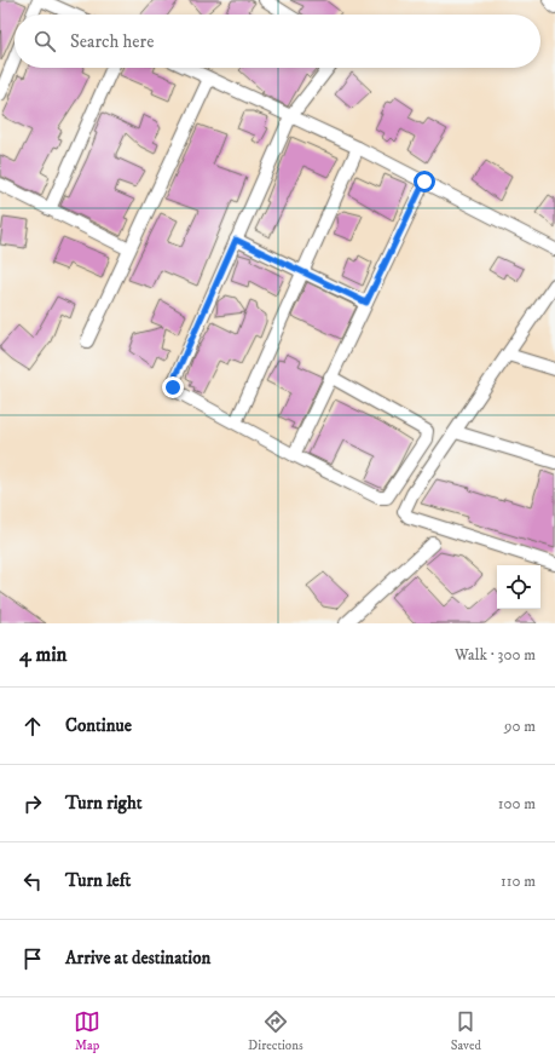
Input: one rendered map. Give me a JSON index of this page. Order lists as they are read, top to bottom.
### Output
{
  "page": {
    "search": "Search here",
    "heading": ["4 min", "Walk · 300 m"],
    "list": [
      ["Continue", "90 m"],
      ["Turn right", "100 m"],
      ["Turn left", "110 m"],
      "Arrive at destination"
    ],
    "nav": ["Map", "Directions", "Saved"]
  }
}
